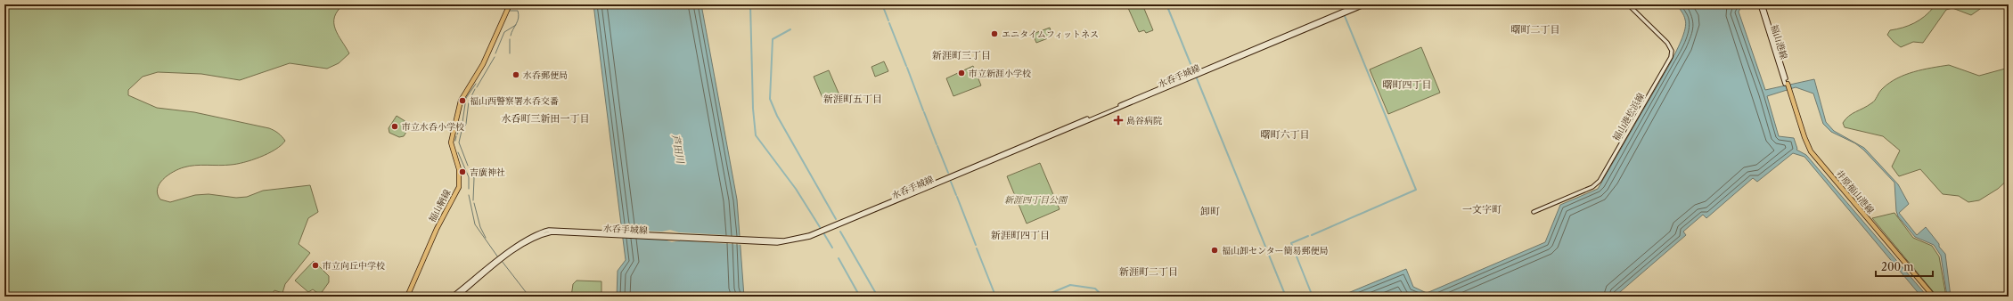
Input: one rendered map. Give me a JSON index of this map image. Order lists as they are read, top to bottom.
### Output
{
  "streets": {
    "main road": [
      "福山港線",
      "水呑手城線",
      "福山港松浜線",
      "井原福山港線",
      "福山鞆線"
    ]
  },
  "crossings": [
    ["福山港線", "井原福山港線"]
  ],
  "districts": [
    "曙町二丁目",
    "新涯町三丁目",
    "曙町四丁目",
    "新涯町五丁目",
    "水呑町三新田一丁目",
    "曙町六丁目",
    "一文字町",
    "卸町",
    "新涯町四丁目",
    "新涯町二丁目"
  ],
  "water": ["芦田川"],
  "parks": ["新涯四丁目公園"],
  "places": {
    "other": [
      "エニタイムフィットネス",
      "市立新涯小学校",
      "水呑郵便局",
      "福山西警察署水呑交番",
      "市立水呑小学校",
      "吉廣神社",
      "福山卸センター簡易郵便局",
      "市立向丘中学校"
    ],
    "health": ["島谷病院"]
  },
  "scale_bar": "200 m"
}
